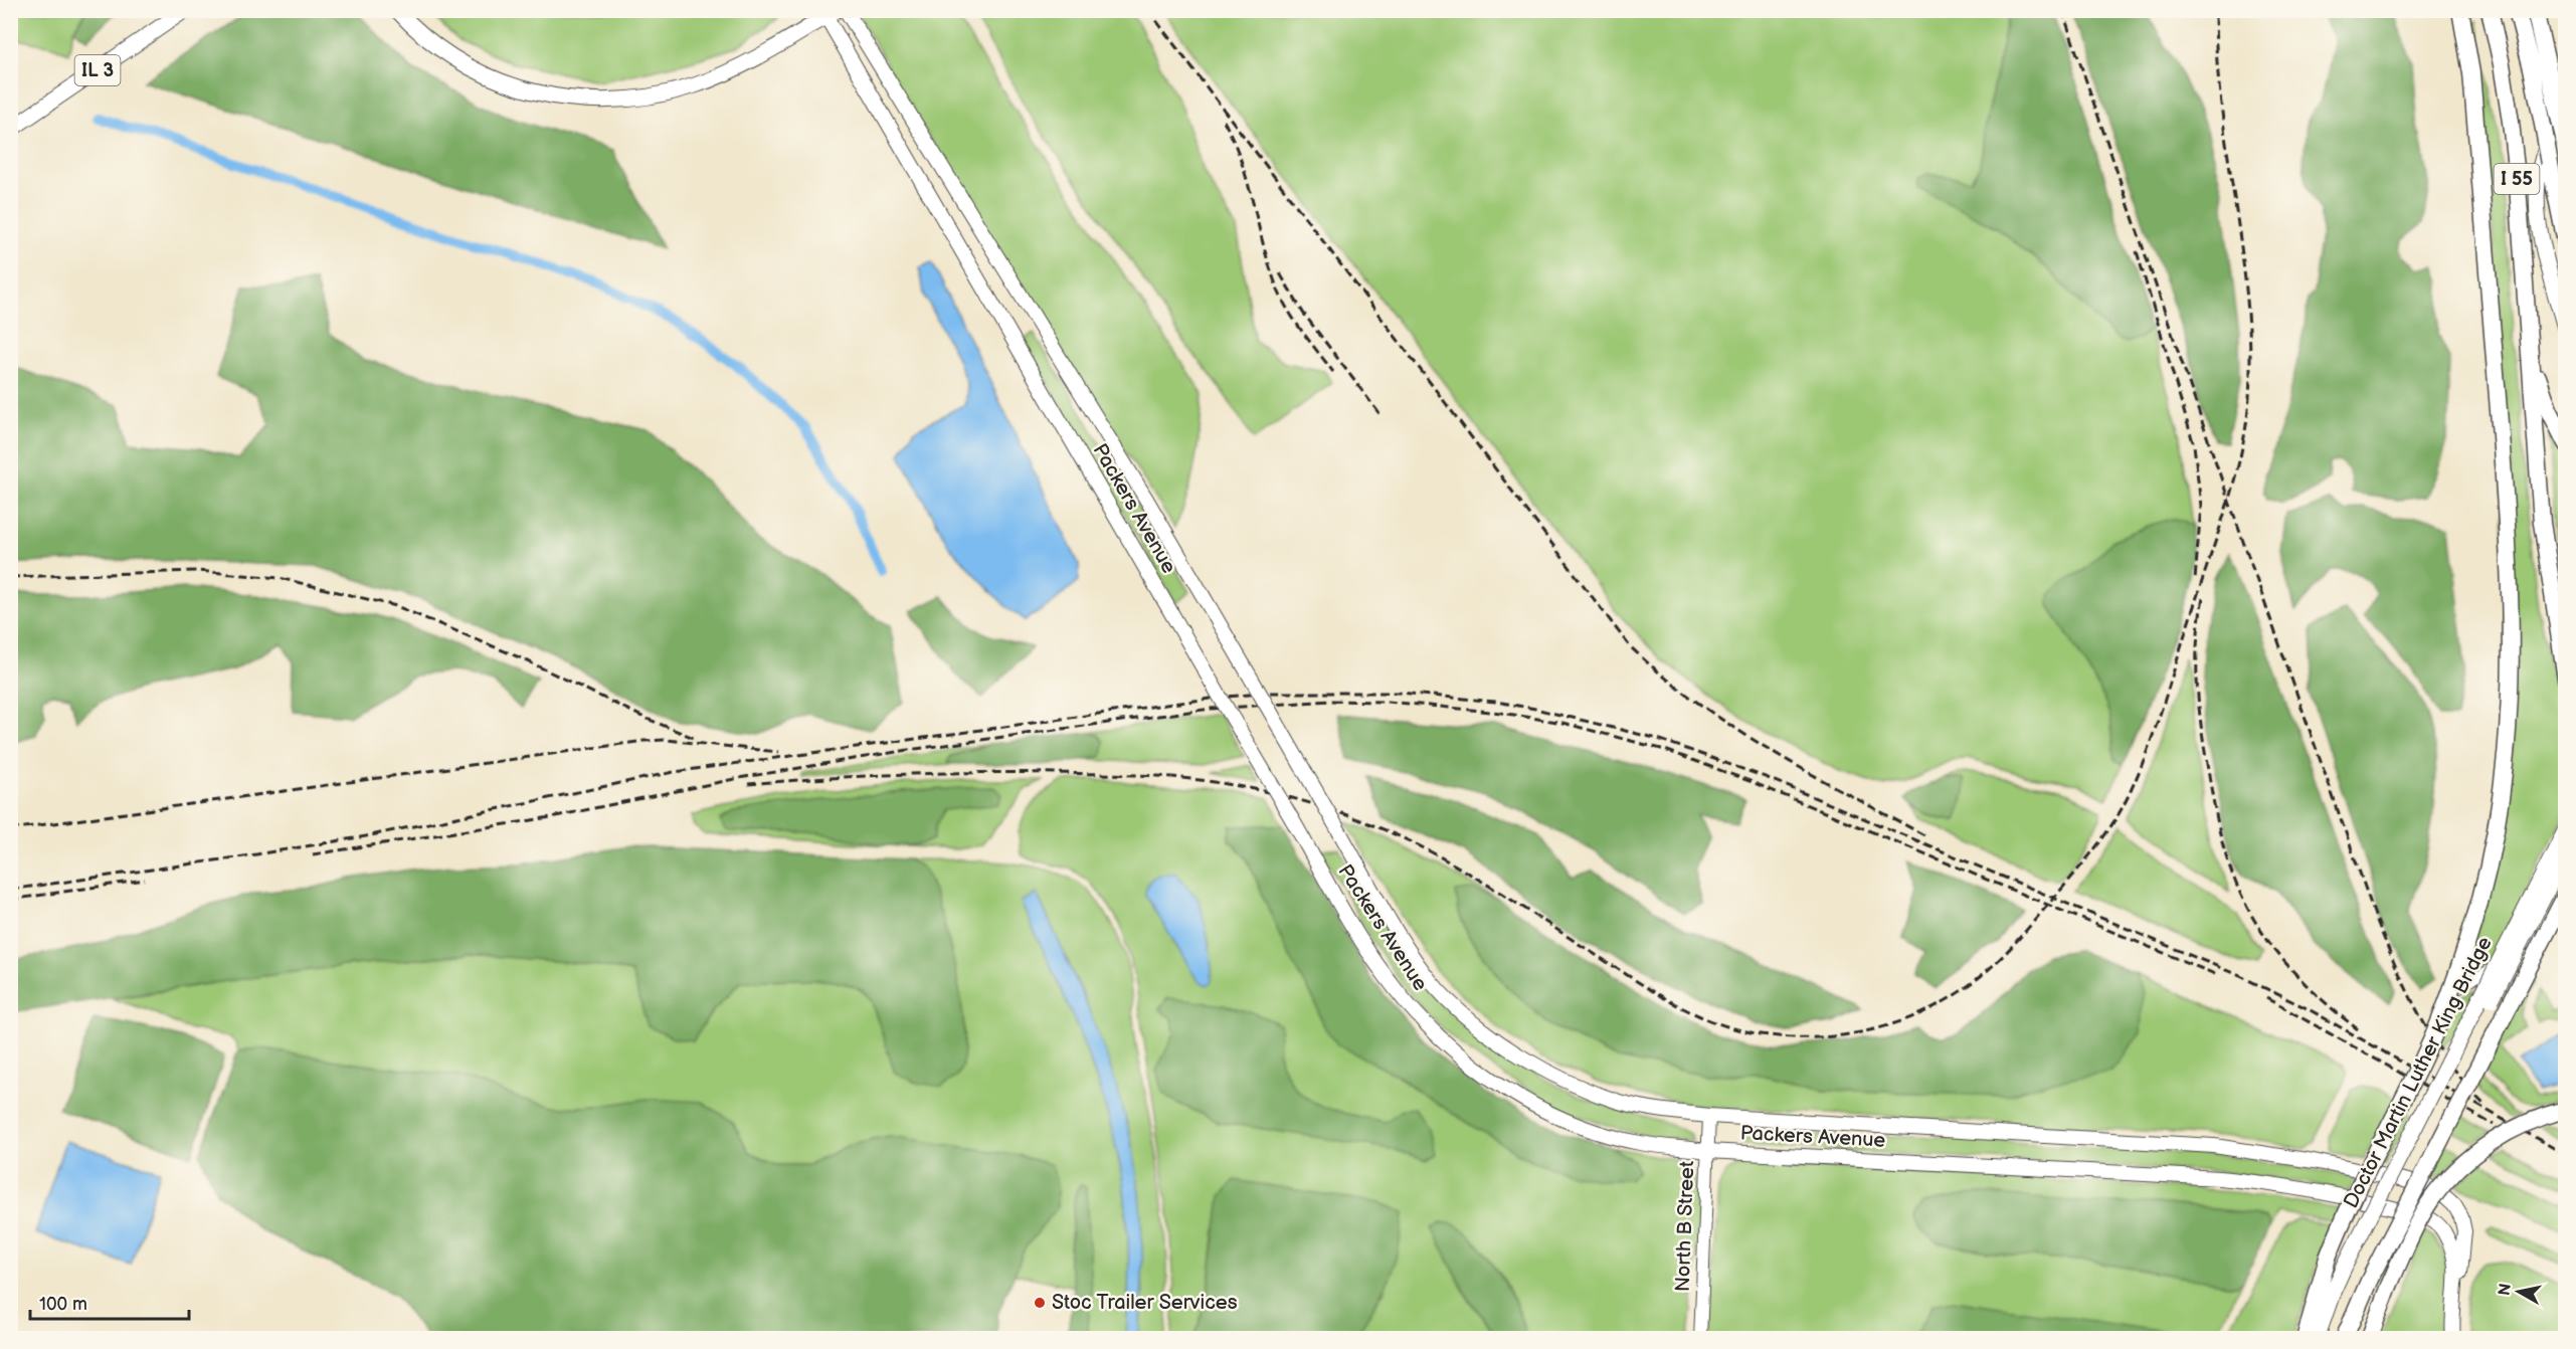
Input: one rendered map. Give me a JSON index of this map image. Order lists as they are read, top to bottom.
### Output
{
  "streets": {
    "highway": ["I 55"],
    "main road": ["IL 3", "Packers Avenue", "Doctor Martin Luther King Bridge"],
    "street": ["North B Street"]
  },
  "crossings": [
    ["Packers Avenue", "North B Street"]
  ],
  "places": ["Stoc Trailer Services"],
  "scale_bar": "100 m",
  "north": "left"
}
